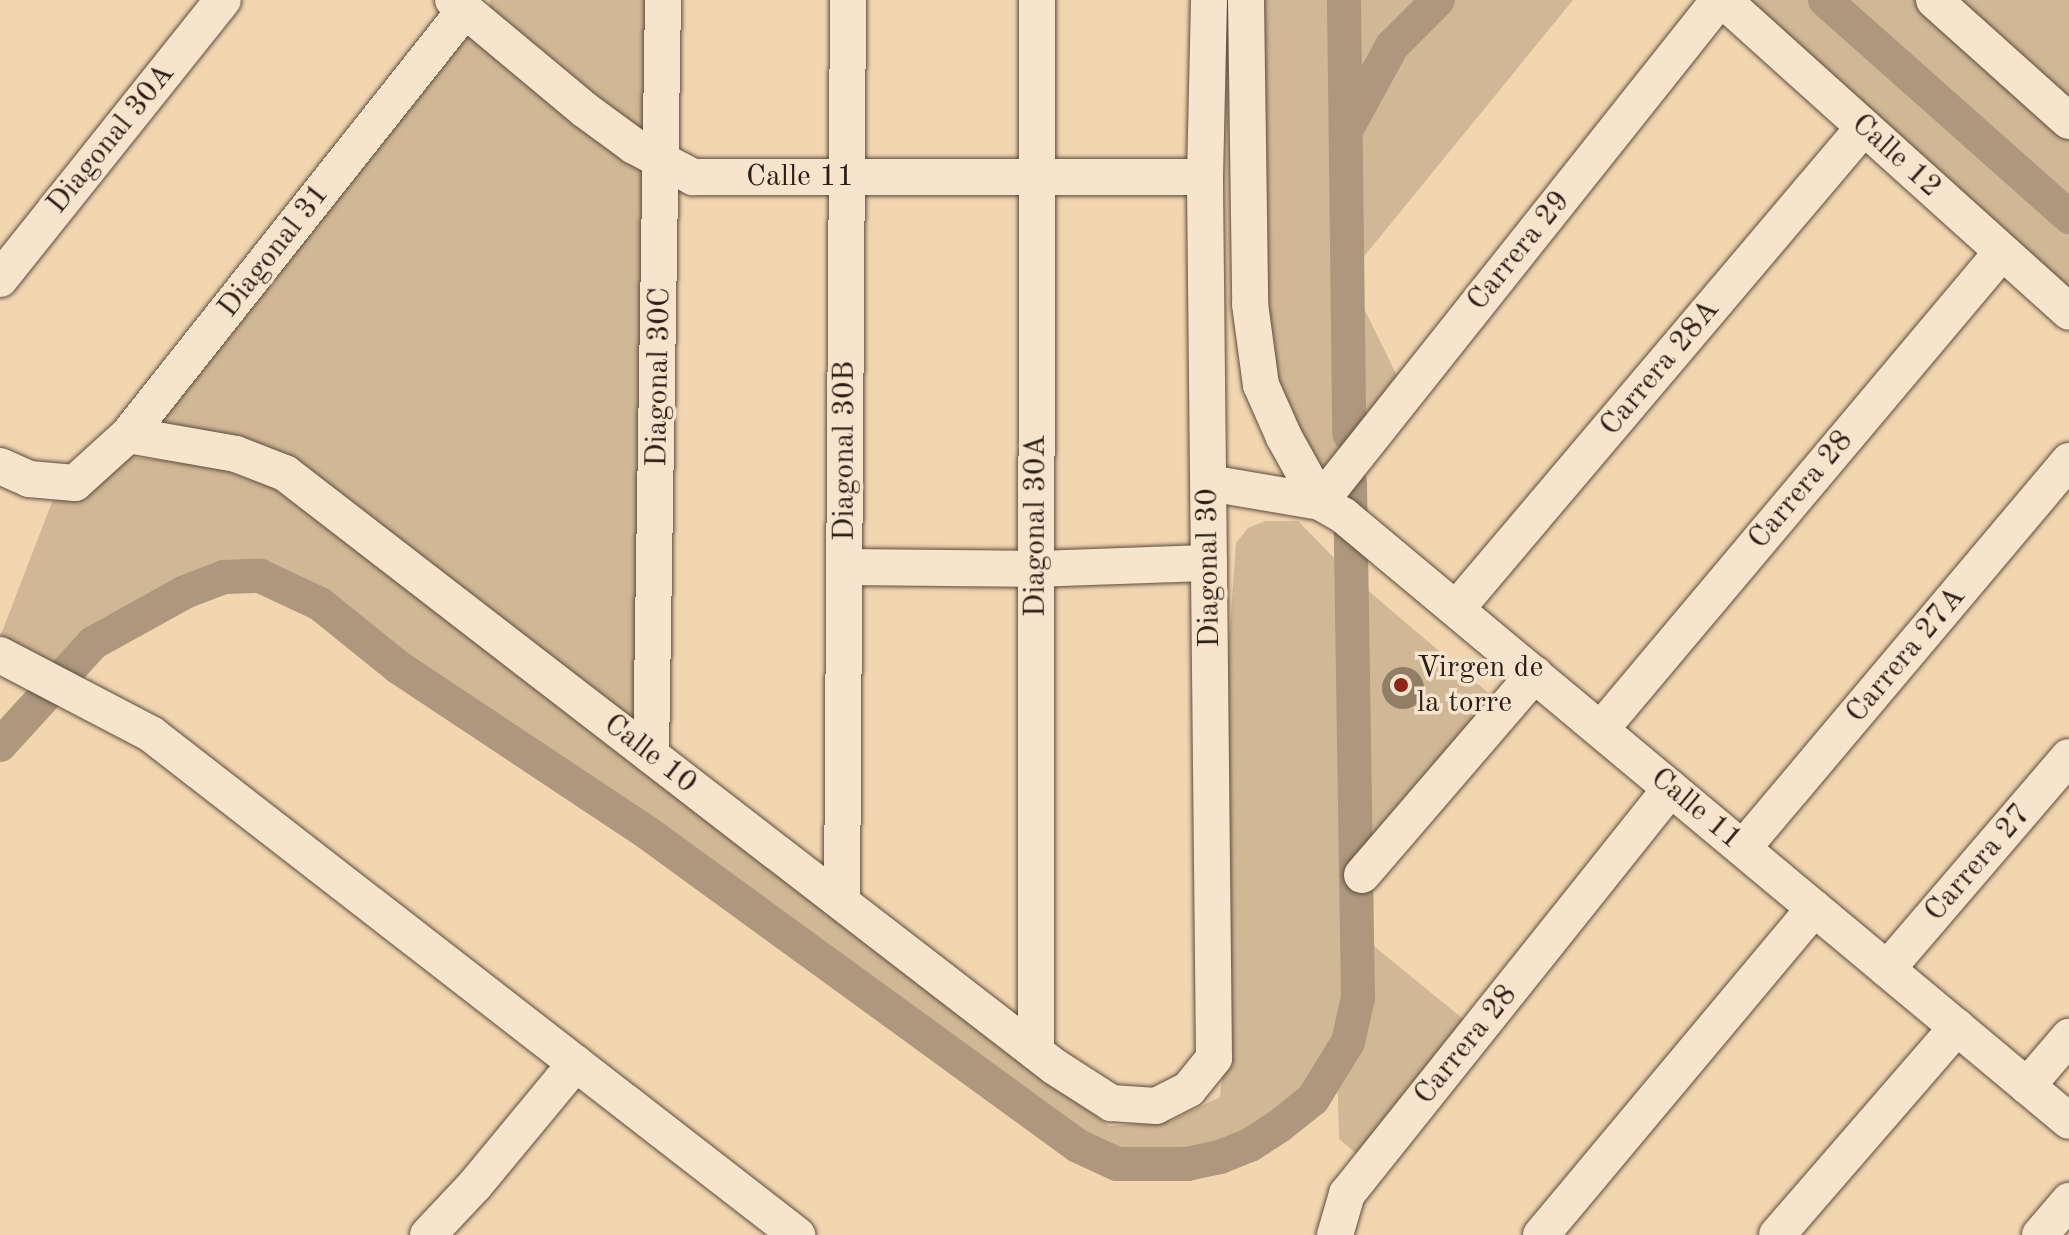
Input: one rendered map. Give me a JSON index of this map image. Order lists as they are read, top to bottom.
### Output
{
  "streets": {
    "street": [
      "Diagonal 30A",
      "Calle 12",
      "Calle 11",
      "Diagonal 31",
      "Carrera 29",
      "Carrera 28A",
      "Diagonal 30C",
      "Diagonal 30B",
      "Carrera 28",
      "Diagonal 30",
      "Carrera 27A",
      "Calle 10",
      "Carrera 27"
    ]
  },
  "crossings": [
    ["Diagonal 30A", "Calle 11"],
    ["Diagonal 30A", "Calle 10"],
    ["Calle 12", "Carrera 29"],
    ["Calle 12", "Carrera 28A"],
    ["Calle 12", "Carrera 28"],
    ["Calle 11", "Diagonal 31"],
    ["Calle 11", "Carrera 29"],
    ["Calle 11", "Carrera 28A"],
    ["Calle 11", "Diagonal 30C"],
    ["Calle 11", "Diagonal 30B"],
    ["Calle 11", "Carrera 28"],
    ["Calle 11", "Diagonal 30"],
    ["Calle 11", "Carrera 27A"],
    ["Calle 11", "Carrera 27"],
    ["Diagonal 31", "Calle 10"],
    ["Diagonal 30C", "Calle 10"],
    ["Diagonal 30B", "Calle 10"],
    ["Diagonal 30", "Calle 10"]
  ],
  "places": ["Virgen de la torre"]
}
